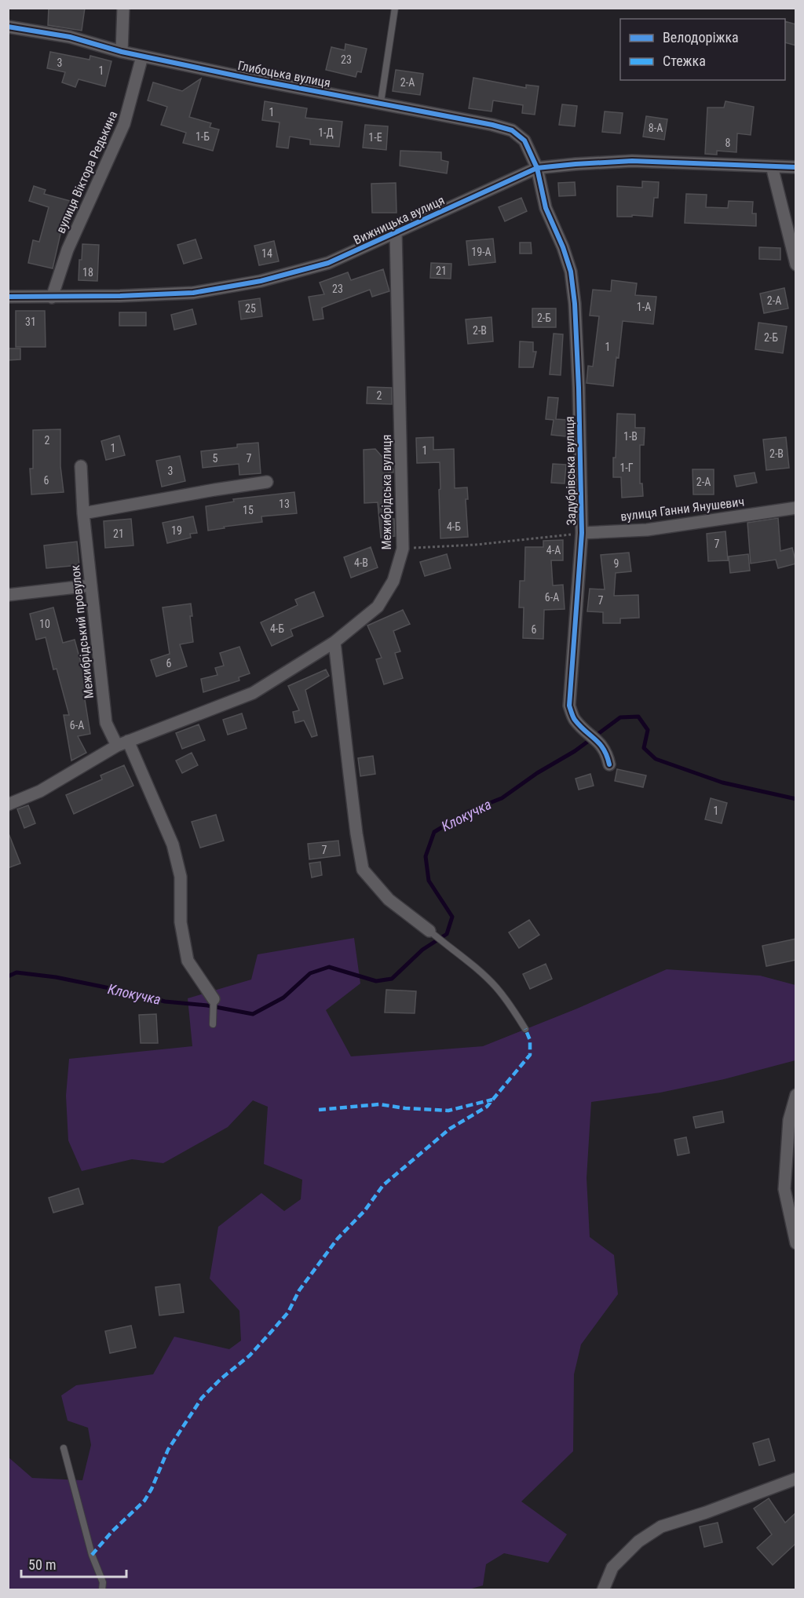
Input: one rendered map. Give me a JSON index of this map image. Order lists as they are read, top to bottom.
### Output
{
  "streets": {
    "street": [
      "Глибоцька вулиця",
      "вулиця Віктора Редькина",
      "Вижницька вулиця",
      "Задубрівська вулиця",
      "Межибрідська вулиця",
      "вулиця Ганни Янушевич",
      "Межибрідський провулок"
    ]
  },
  "crossings": [
    ["Глибоцька вулиця", "вулиця Віктора Редькина"],
    ["Глибоцька вулиця", "Вижницька вулиця"],
    ["Глибоцька вулиця", "Задубрівська вулиця"],
    ["вулиця Віктора Редькина", "Вижницька вулиця"],
    ["Вижницька вулиця", "Задубрівська вулиця"],
    ["Вижницька вулиця", "Межибрідська вулиця"],
    ["Задубрівська вулиця", "вулиця Ганни Янушевич"],
    ["Межибрідська вулиця", "Межибрідський провулок"]
  ],
  "water": ["Клокучка"],
  "house_numbers": [
    "23",
    "3",
    "1",
    "2-А",
    "1",
    "8-А",
    "1-Д",
    "1-Б",
    "1-Е",
    "8",
    "19-А",
    "14",
    "21",
    "18",
    "23",
    "2-А",
    "1-А",
    "25",
    "2-Б",
    "31",
    "2-В",
    "2-Б",
    "1",
    "2",
    "1-В",
    "2",
    "1",
    "1",
    "2-В",
    "5",
    "7",
    "1-Г",
    "3",
    "6",
    "2-А",
    "13",
    "15",
    "4-Б",
    "19",
    "21",
    "7",
    "4-А",
    "4-В",
    "9",
    "6-А",
    "7",
    "10",
    "4-Б",
    "6",
    "6",
    "6-А",
    "1",
    "7"
  ],
  "legend": ["Велодоріжка", "Стежка"],
  "scale_bar": "50 m"
}
